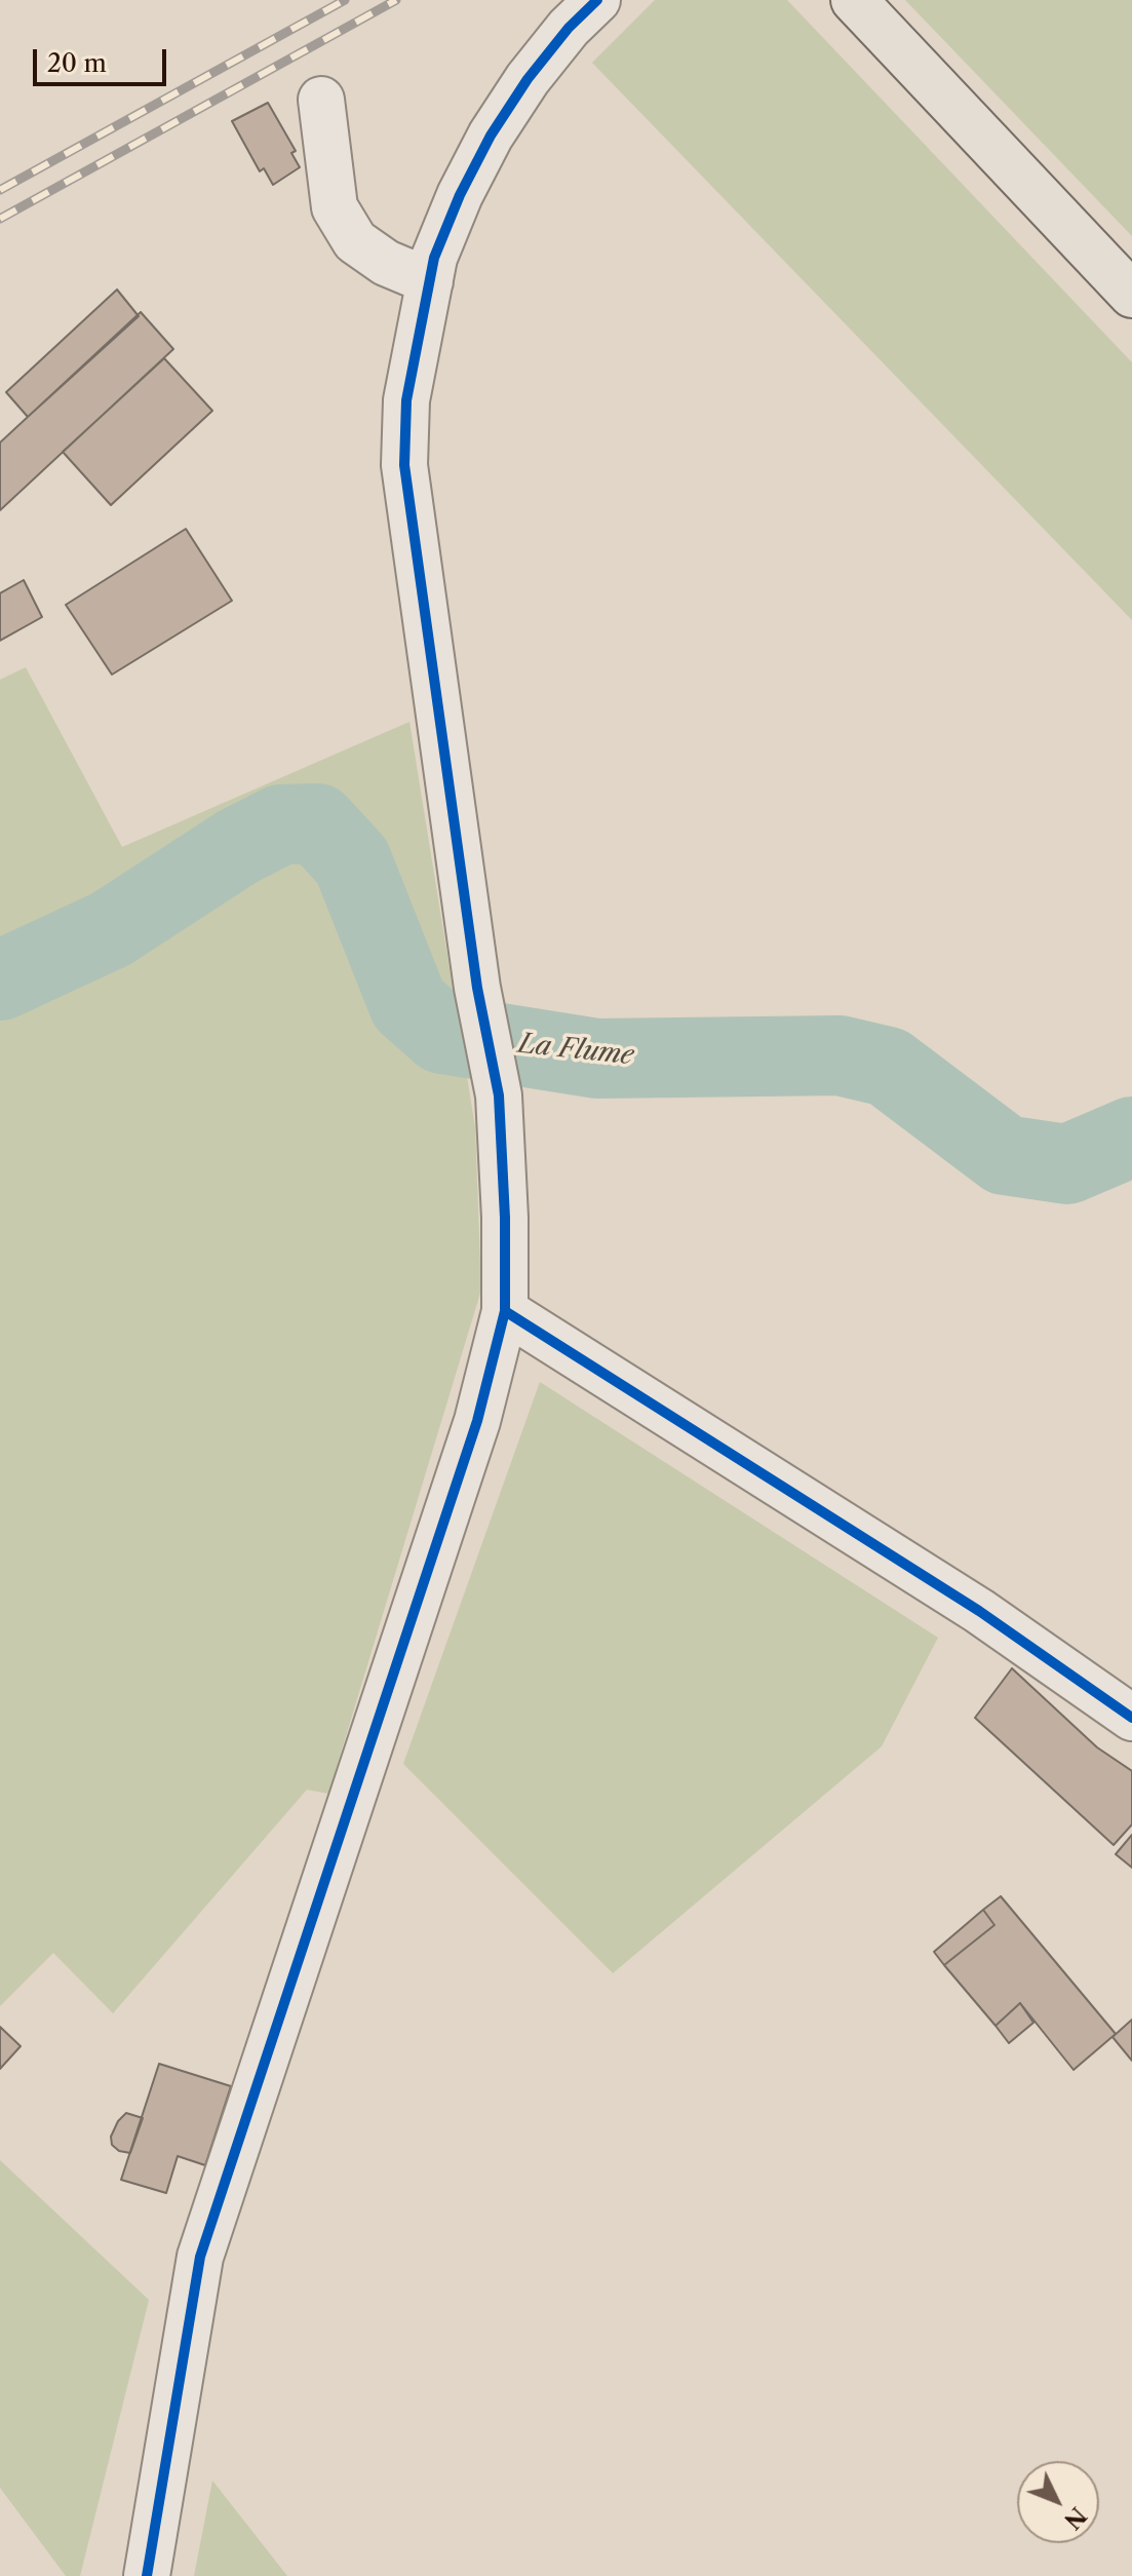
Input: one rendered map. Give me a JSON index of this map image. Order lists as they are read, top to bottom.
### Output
{
  "water": ["La Flume"],
  "scale_bar": "20 m",
  "north": "bottom right"
}
